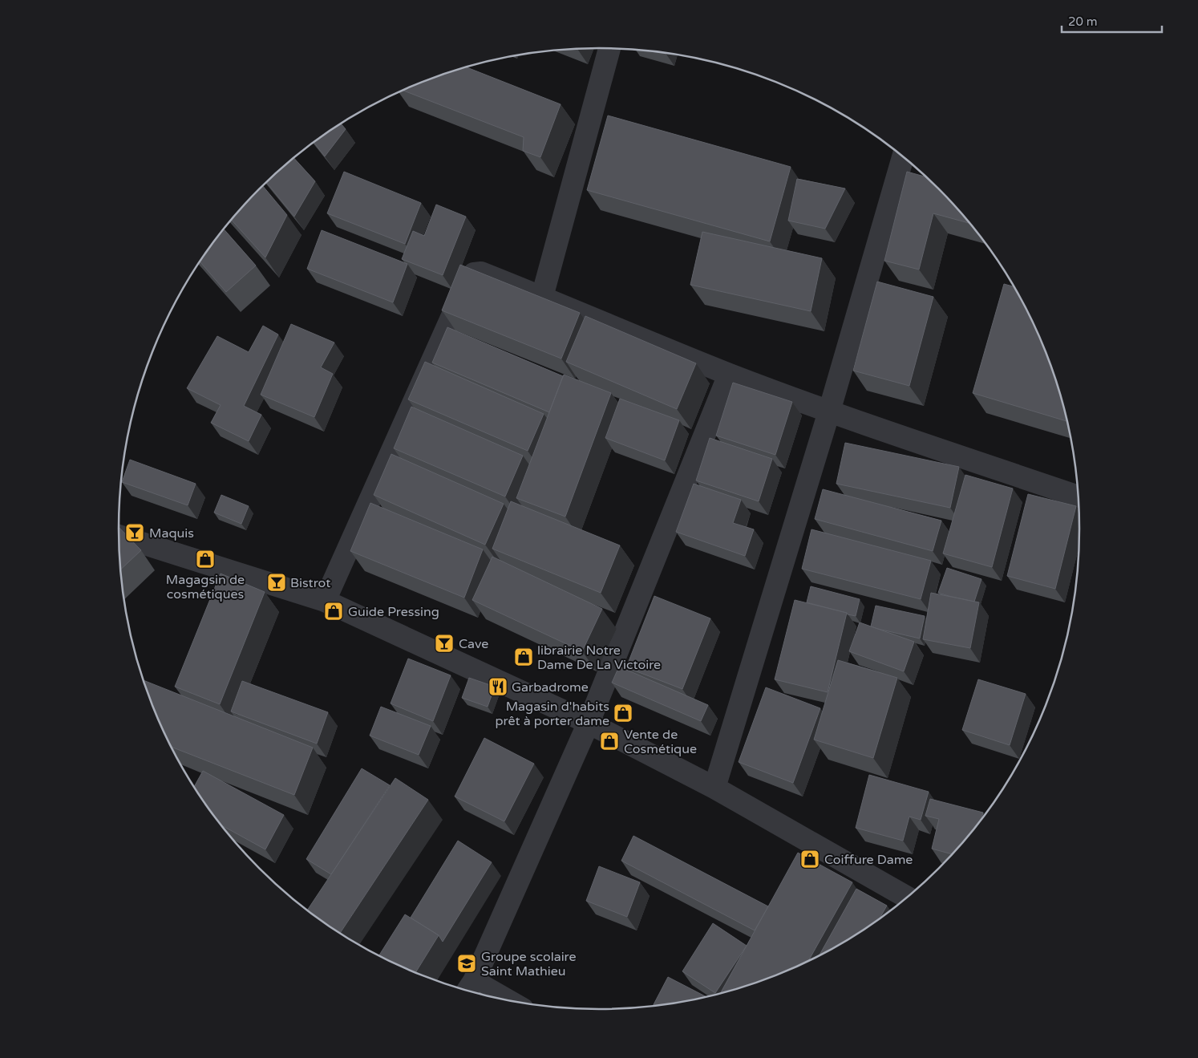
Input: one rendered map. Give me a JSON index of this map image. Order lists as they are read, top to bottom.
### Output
{
  "places": {
    "bar": ["Maquis", "Bistrot", "Cave"],
    "shop": [
      "Magagsin de cosmétiques",
      "Guide Pressing",
      "librairie Notre Dame De La Victoire",
      "Magasin d'habits prêt à porter dame",
      "Vente de Cosmétique",
      "Coiffure Dame"
    ],
    "restaurant": ["Garbadrome"],
    "school or university": ["Groupe scolaire Saint Mathieu"]
  },
  "scale_bar": "20 m"
}
